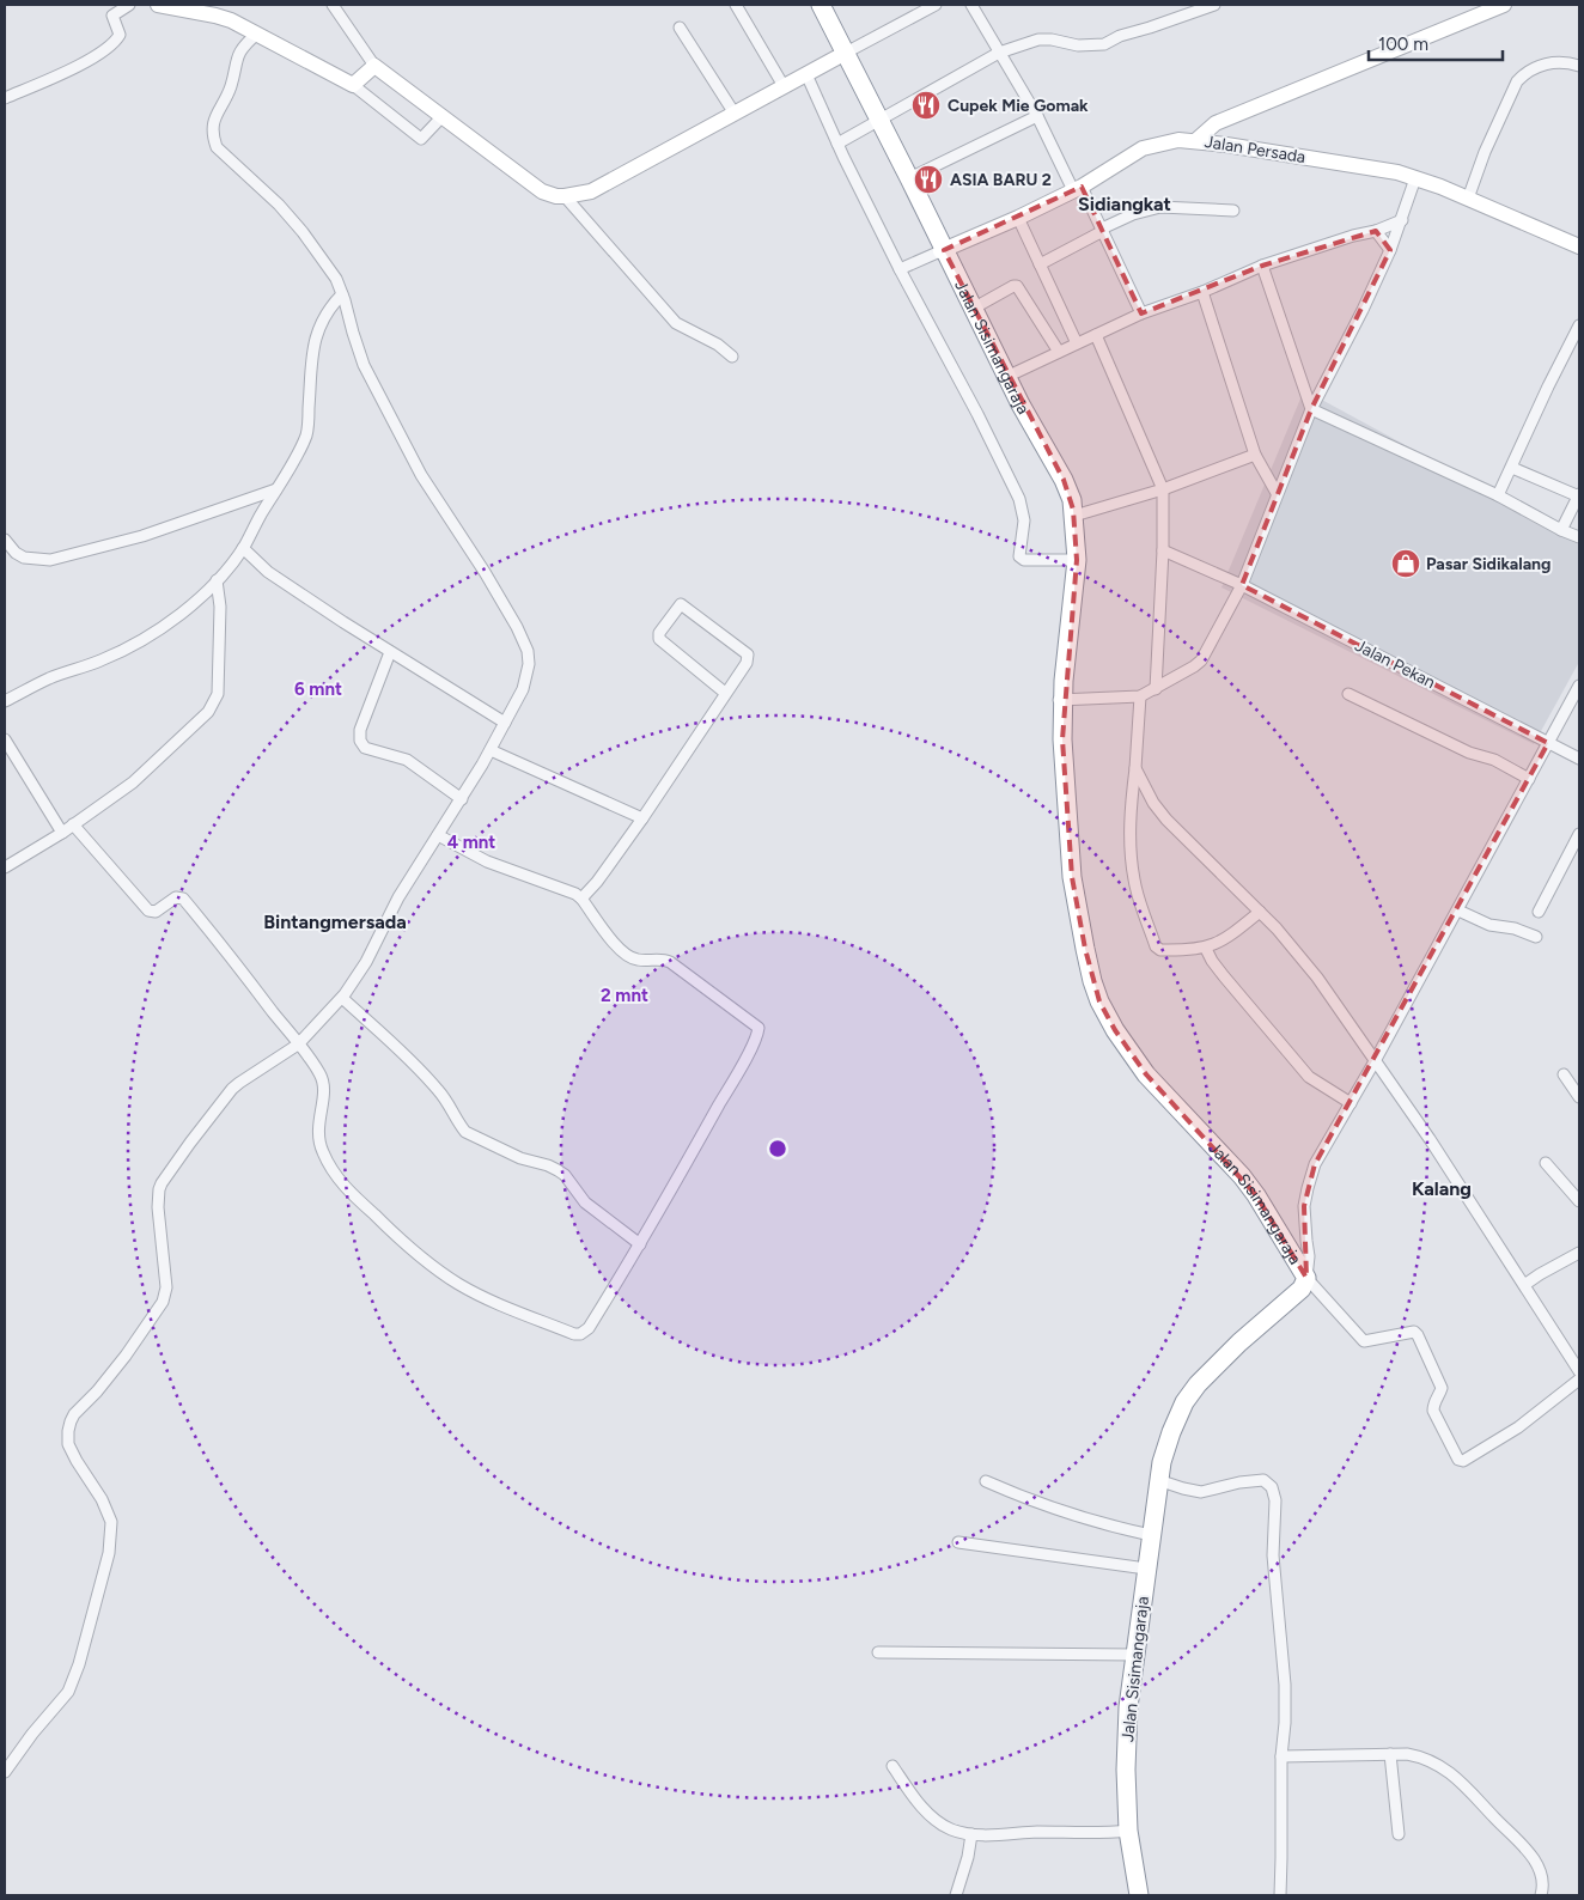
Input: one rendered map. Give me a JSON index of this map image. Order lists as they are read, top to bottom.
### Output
{
  "streets": {
    "highway": ["Jalan Sisimangaraja"],
    "street": ["Jalan Persada", "Jalan Pekan"]
  },
  "crossings": [
    ["Jalan Persada", "Jalan Sisimangaraja"]
  ],
  "districts": ["Sidiangkat", "Bintangmersada", "Kalang"],
  "places": {
    "restaurant": ["Cupek Mie Gomak", "ASIA BARU 2"],
    "shop": ["Pasar Sidikalang"]
  },
  "scale_bar": "100 m",
  "rings": ["6 mnt", "4 mnt", "2 mnt"]
}
